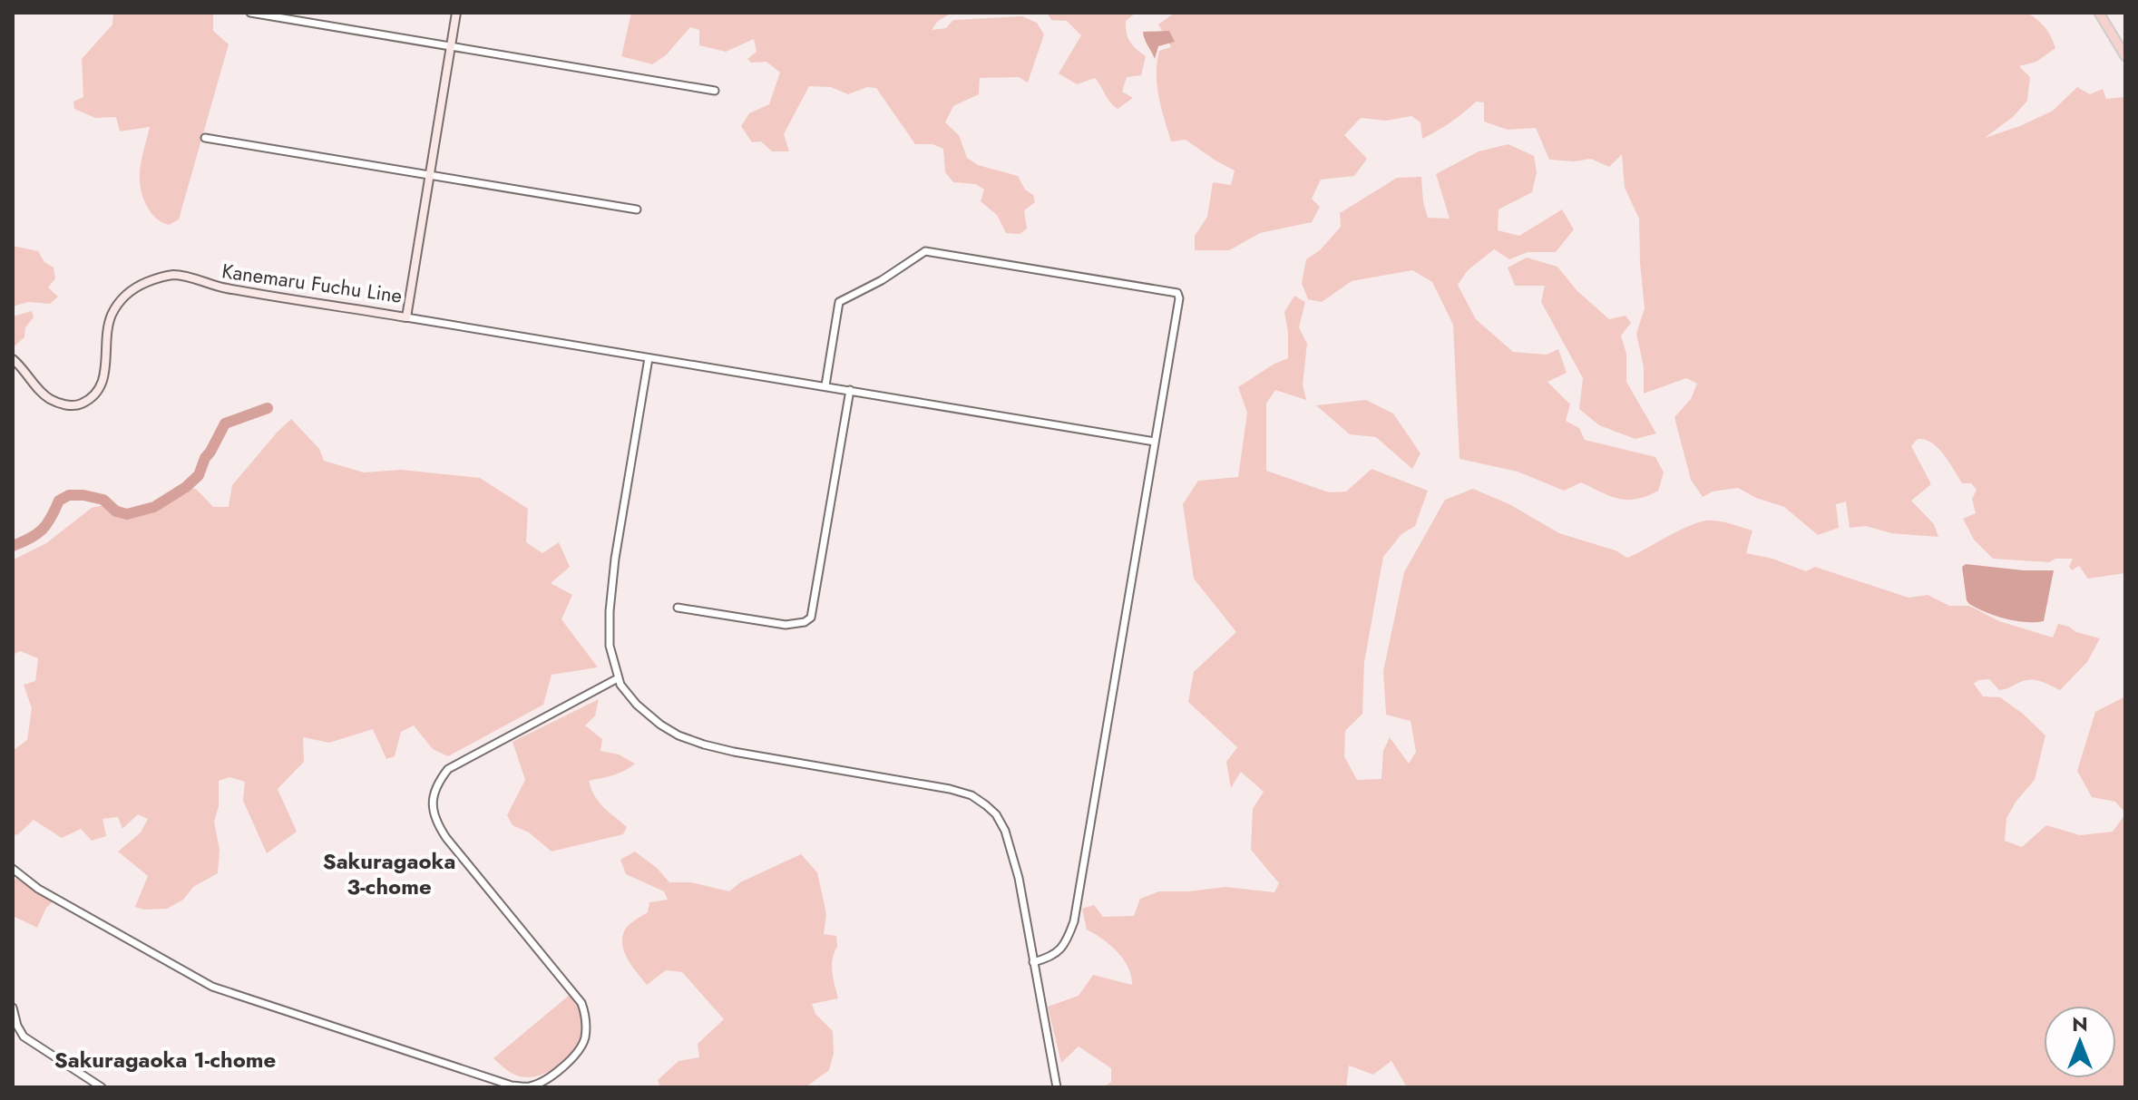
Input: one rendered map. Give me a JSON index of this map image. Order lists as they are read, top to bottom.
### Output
{
  "streets": {
    "main road": ["Kanemaru Fuchu Line"]
  },
  "districts": ["Sakuragaoka 3-chome", "Sakuragaoka 1-chome"],
  "north": "top"
}
